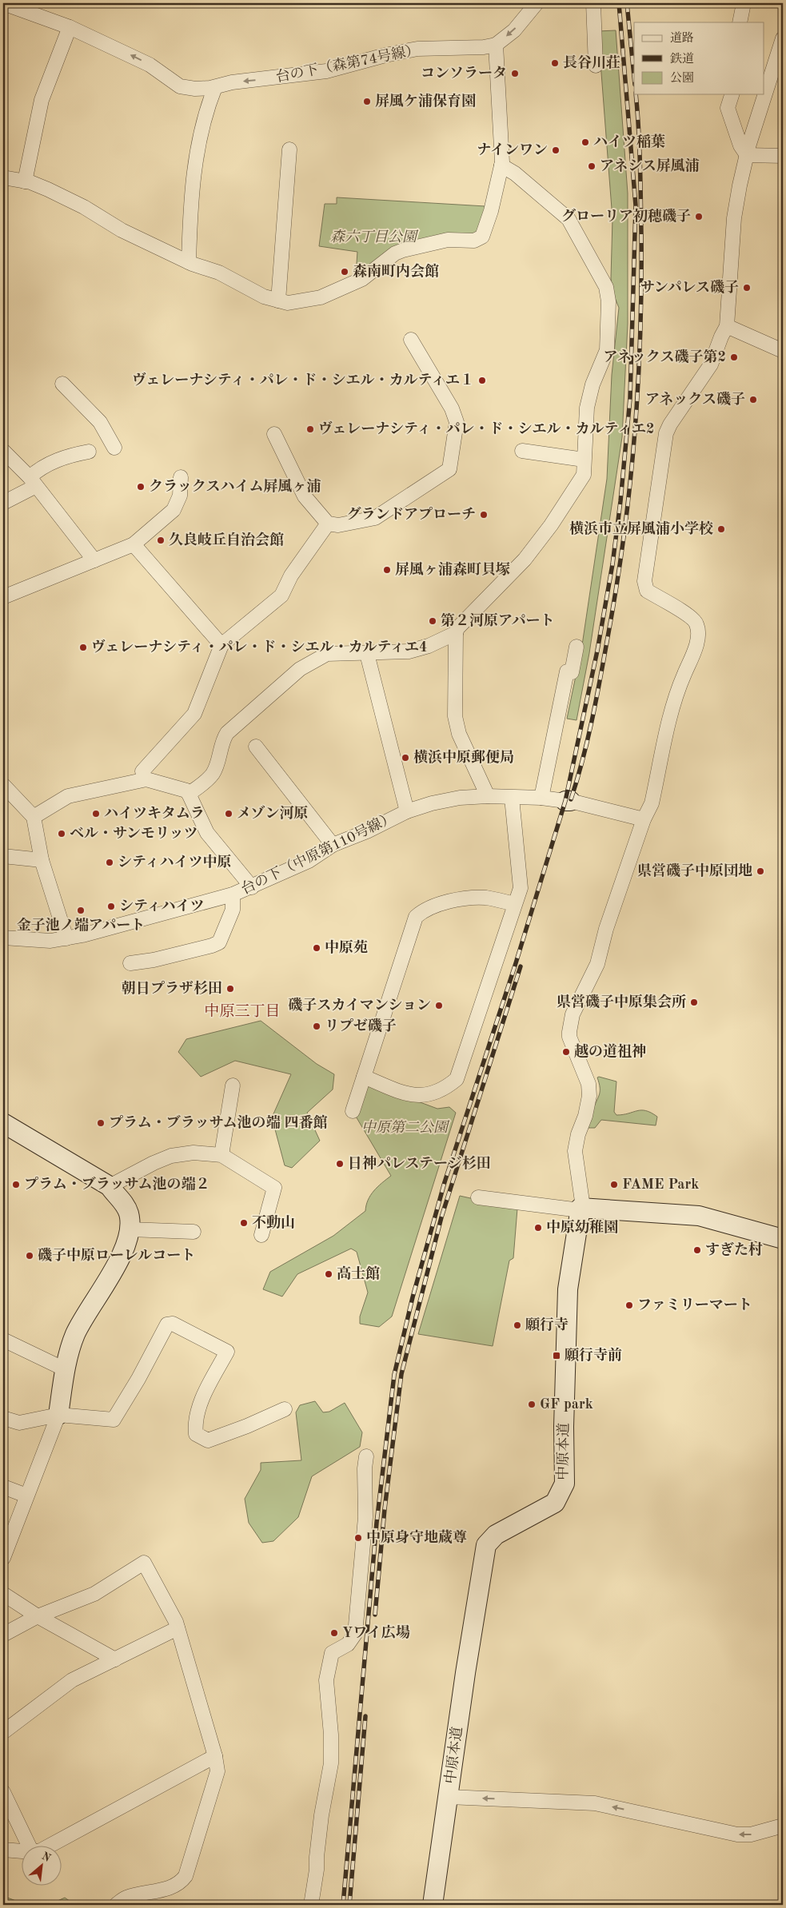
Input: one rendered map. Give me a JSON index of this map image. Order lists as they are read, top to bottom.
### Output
{
  "streets": {
    "street": ["台の下（森第74号線）", "台の下（中原第110号線）", "中原本道"]
  },
  "one_way": ["台の下（森第74号線）"],
  "districts": ["中原三丁目"],
  "parks": ["森六丁目公園", "中原第二公園"],
  "places": {
    "other": [
      "長谷川荘",
      "コンソラータ",
      "屏風ケ浦保育園",
      "ハイツ稲葉",
      "ナインワン",
      "アネシス屏風浦",
      "グローリア初穂磯子",
      "森南町内会館",
      "サンパレス磯子",
      "アネックス磯子第2",
      "ヴェレーナシティ・パレ・ド・シエル・カルティエ１",
      "アネックス磯子",
      "ヴェレーナシティ・パレ・ド・シエル・カルティエ2",
      "クラックスハイム屛風ヶ浦",
      "グランドアプローチ",
      "横浜市立屏風浦小学校",
      "久良岐丘自治会館",
      "屏風ヶ浦森町貝塚",
      "第２河原アパート",
      "ヴェレーナシティ・パレ・ド・シエル・カルティエ4",
      "横浜中原郵便局",
      "ハイツキタムラ",
      "メゾン河原",
      "ベル・サンモリッツ",
      "シティハイツ中原",
      "県営磯子中原団地",
      "シティハイツ",
      "金子池ノ端アパート",
      "中原苑",
      "朝日プラザ杉田",
      "県営磯子中原集会所",
      "磯子スカイマンション",
      "リプゼ磯子",
      "越の道祖神",
      "プラム・ブラッサム池の端 四番館",
      "日神パレステージ杉田",
      "プラム・ブラッサム池の端２",
      "FAME Park",
      "不動山",
      "中原幼稚園",
      "すぎた村",
      "磯子中原ローレルコート",
      "高士館",
      "ファミリーマート",
      "願行寺",
      "GF park",
      "中原身守地蔵尊",
      "Yワイ広場"
    ],
    "transit": ["願行寺前"]
  },
  "legend": ["道路", "鉄道", "公園"],
  "north": "top right"
}
